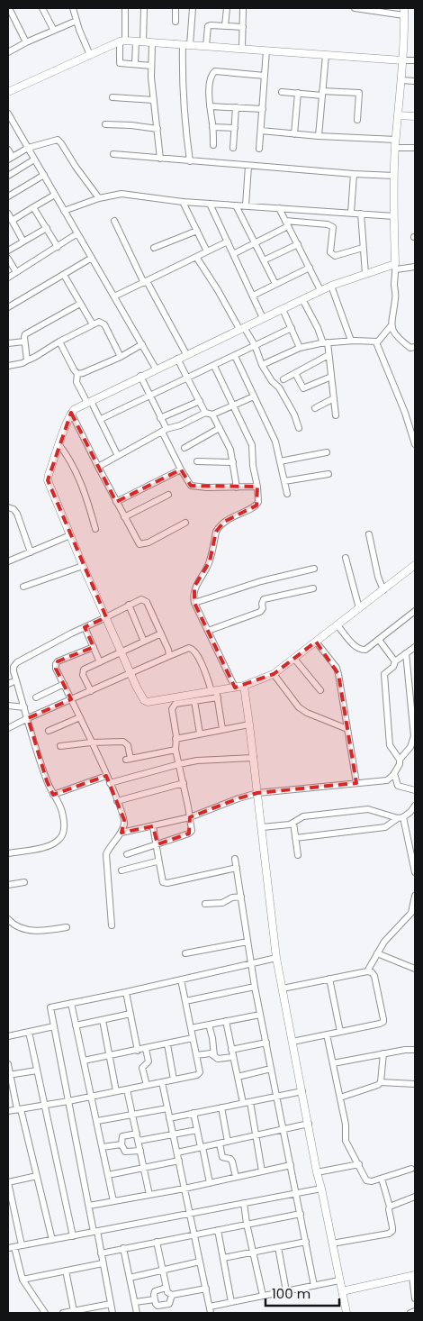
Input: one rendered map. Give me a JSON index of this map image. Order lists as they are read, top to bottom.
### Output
{
  "scale_bar": "100 m"
}
